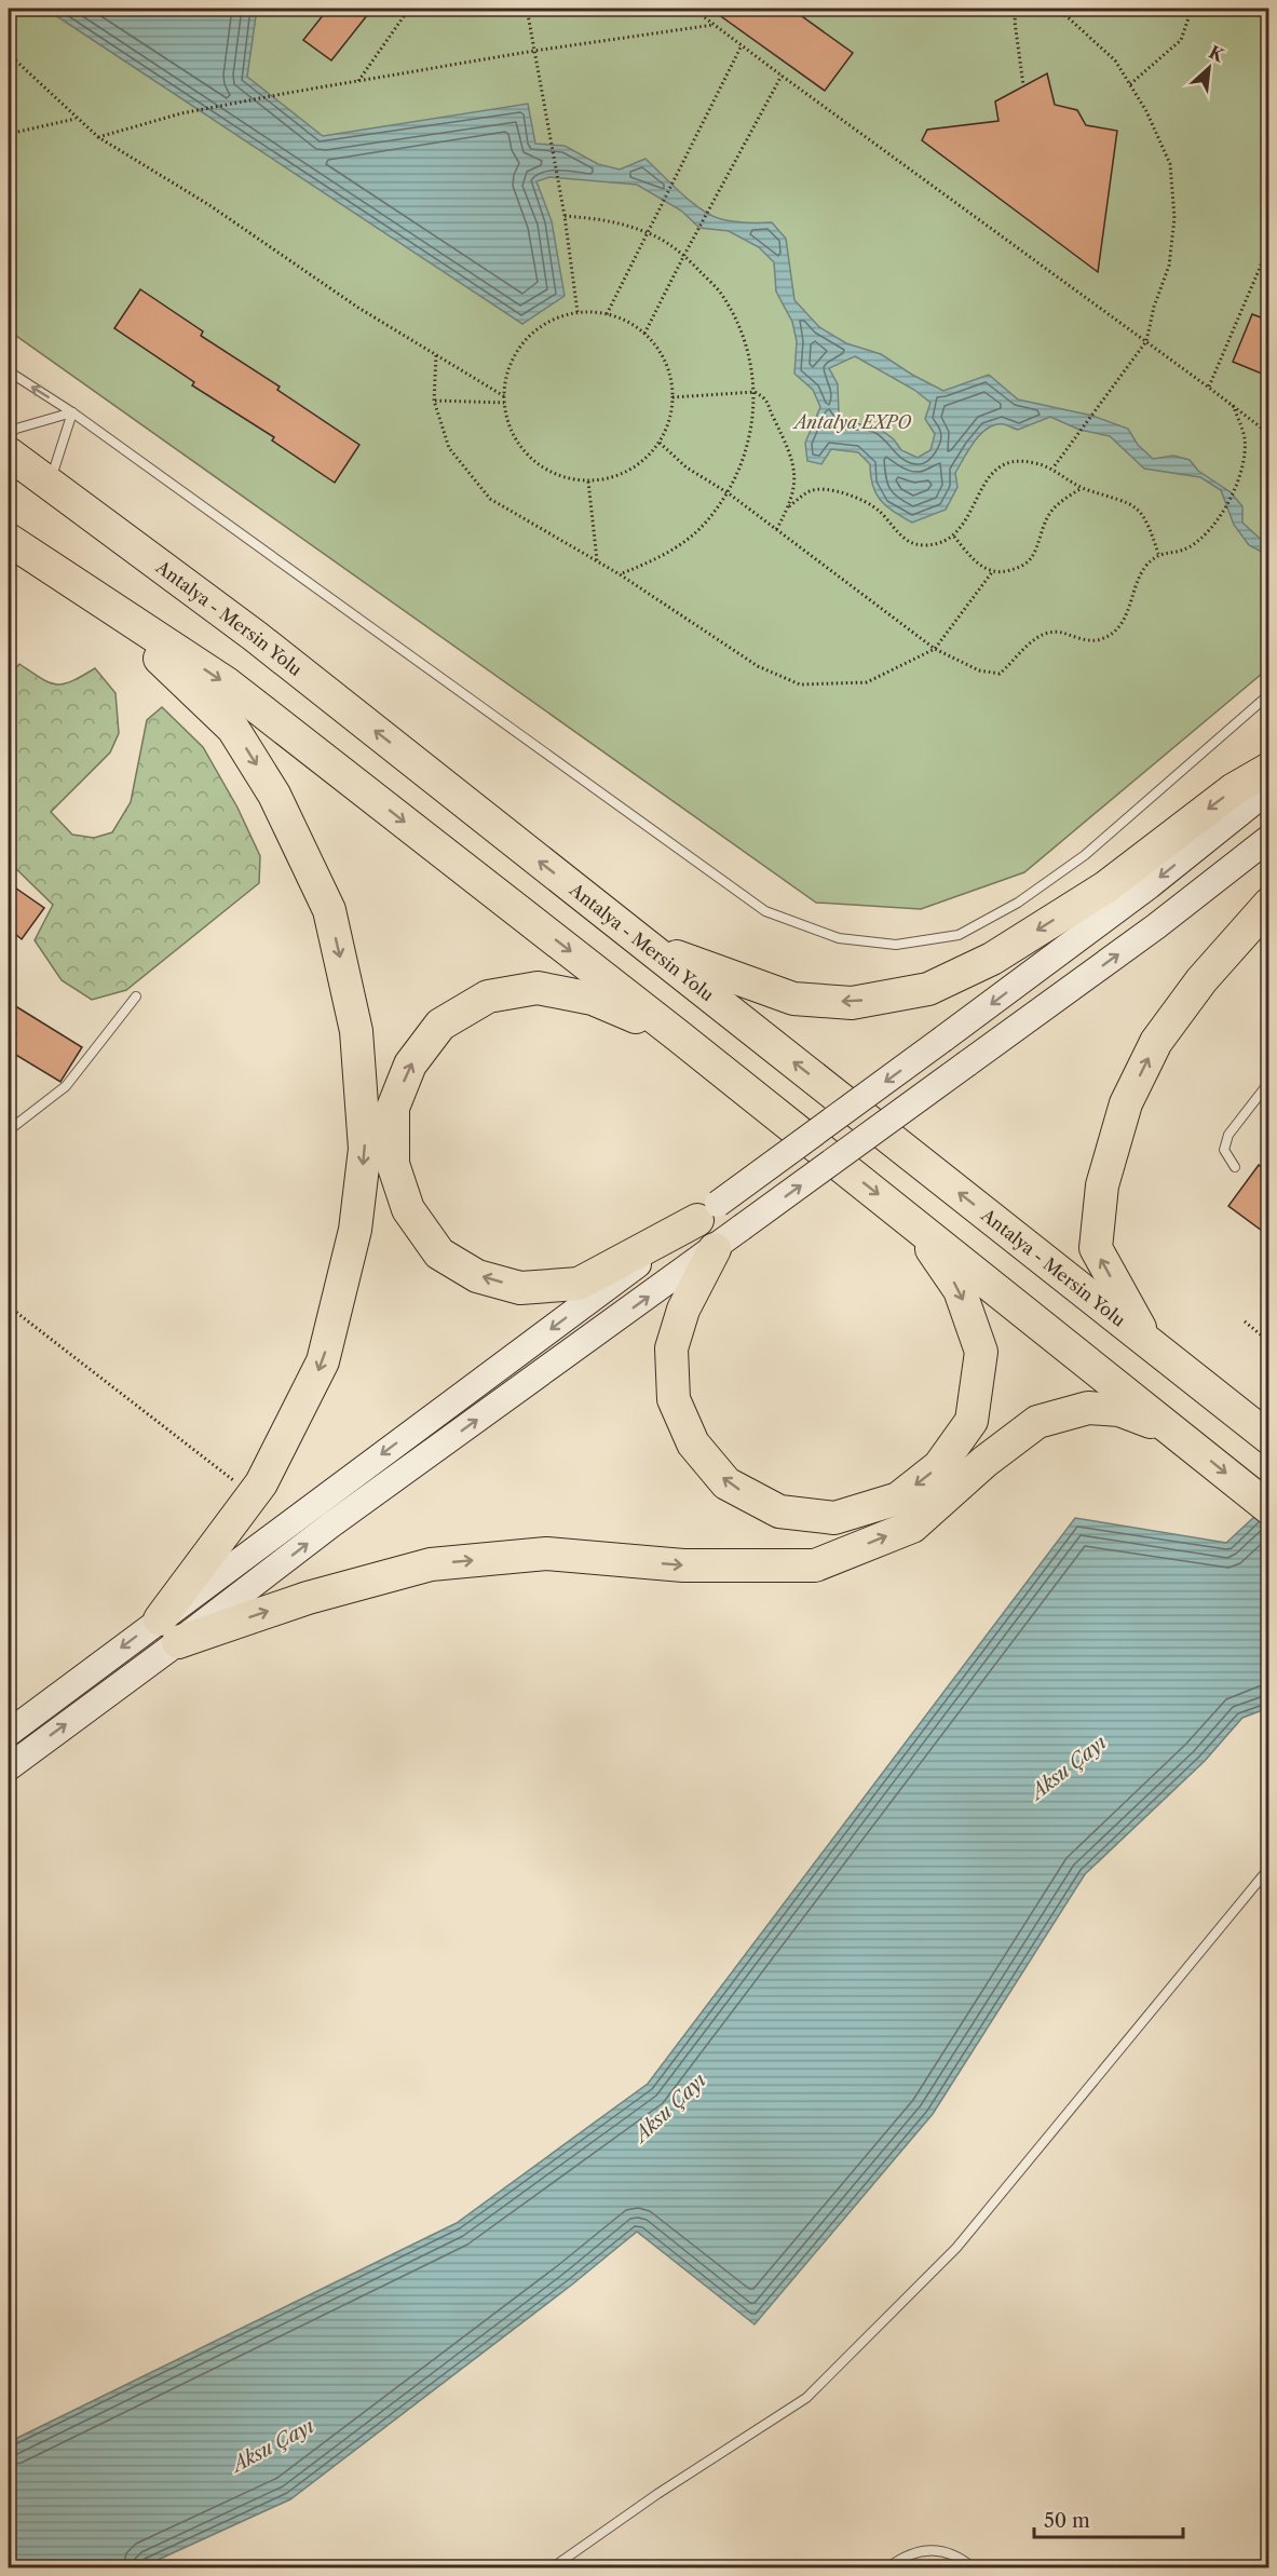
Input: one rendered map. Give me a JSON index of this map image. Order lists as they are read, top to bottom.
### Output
{
  "streets": {
    "highway": ["Antalya - Mersin Yolu"]
  },
  "water": ["Aksu Çayı"],
  "parks": ["Antalya EXPO"],
  "scale_bar": "50 m",
  "north": "top right"
}
